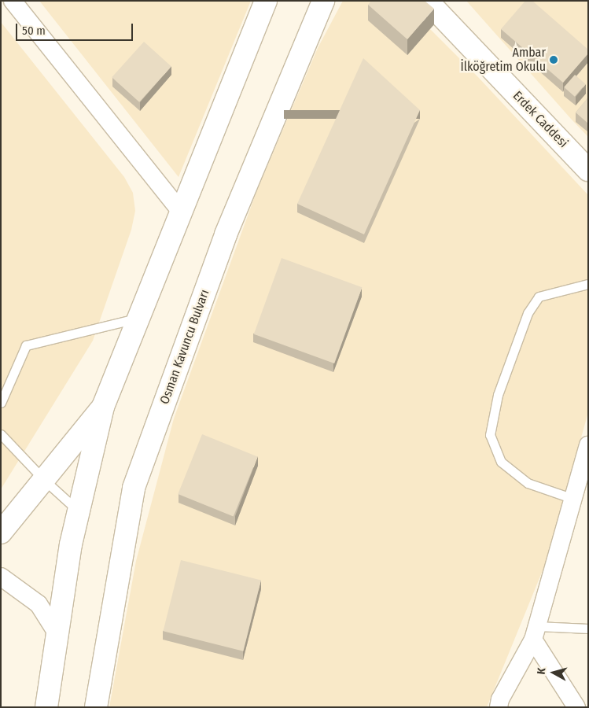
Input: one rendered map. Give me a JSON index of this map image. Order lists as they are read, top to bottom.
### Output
{
  "streets": {
    "main road": ["Erdek Caddesi", "Osman Kavuncu Bulvarı"]
  },
  "places": ["Ambar İlköğretim Okulu"],
  "scale_bar": "50 m",
  "north": "left"
}
